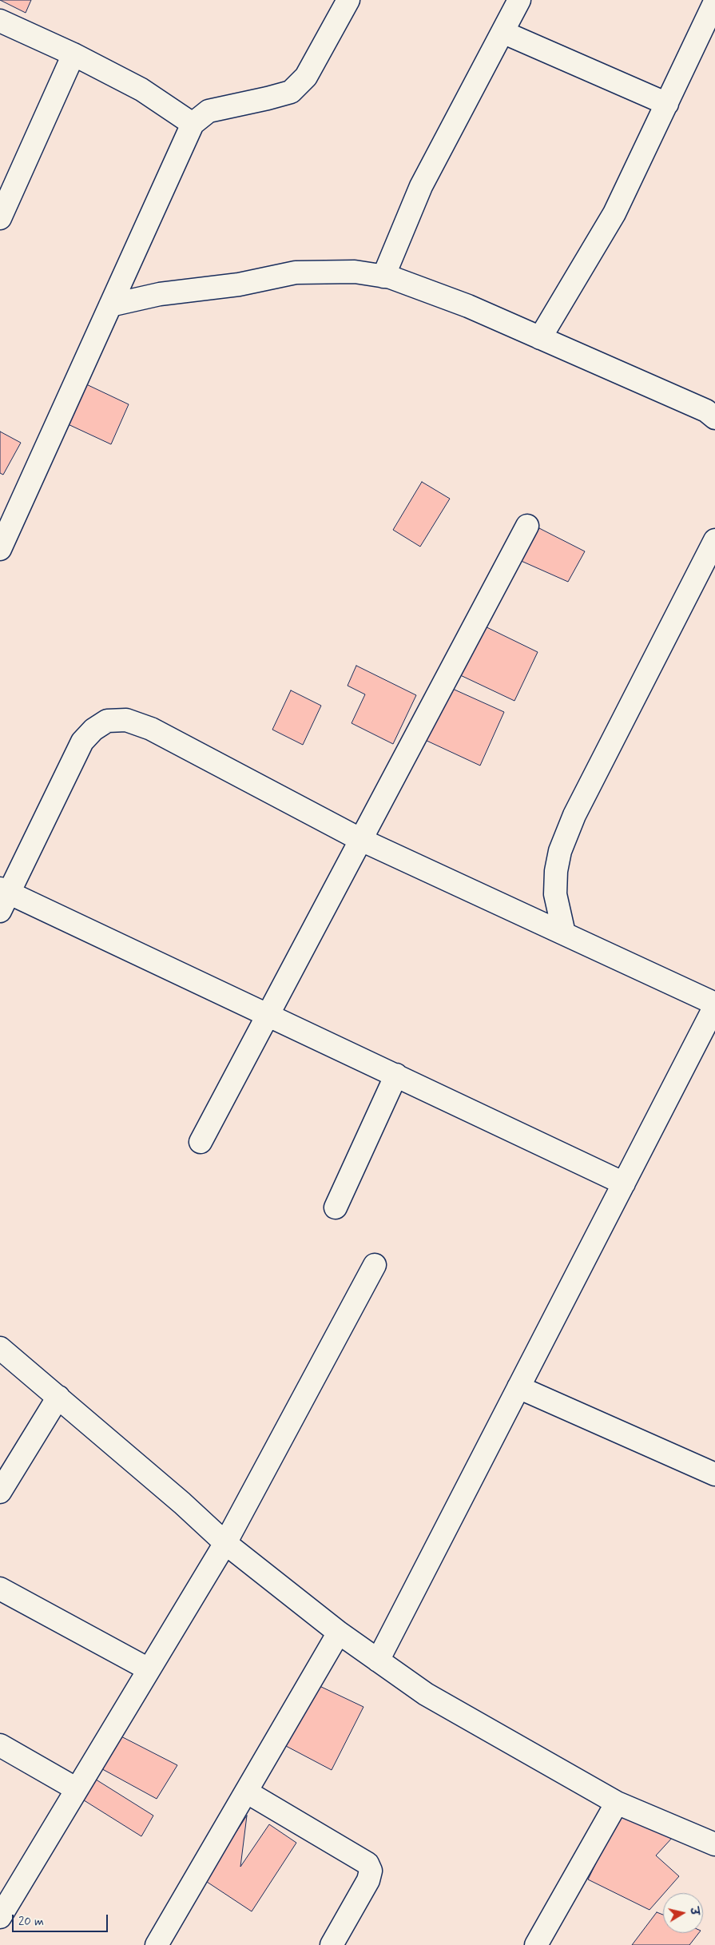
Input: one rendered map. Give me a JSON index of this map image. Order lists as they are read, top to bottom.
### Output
{
  "scale_bar": "20 m",
  "north": "right"
}
